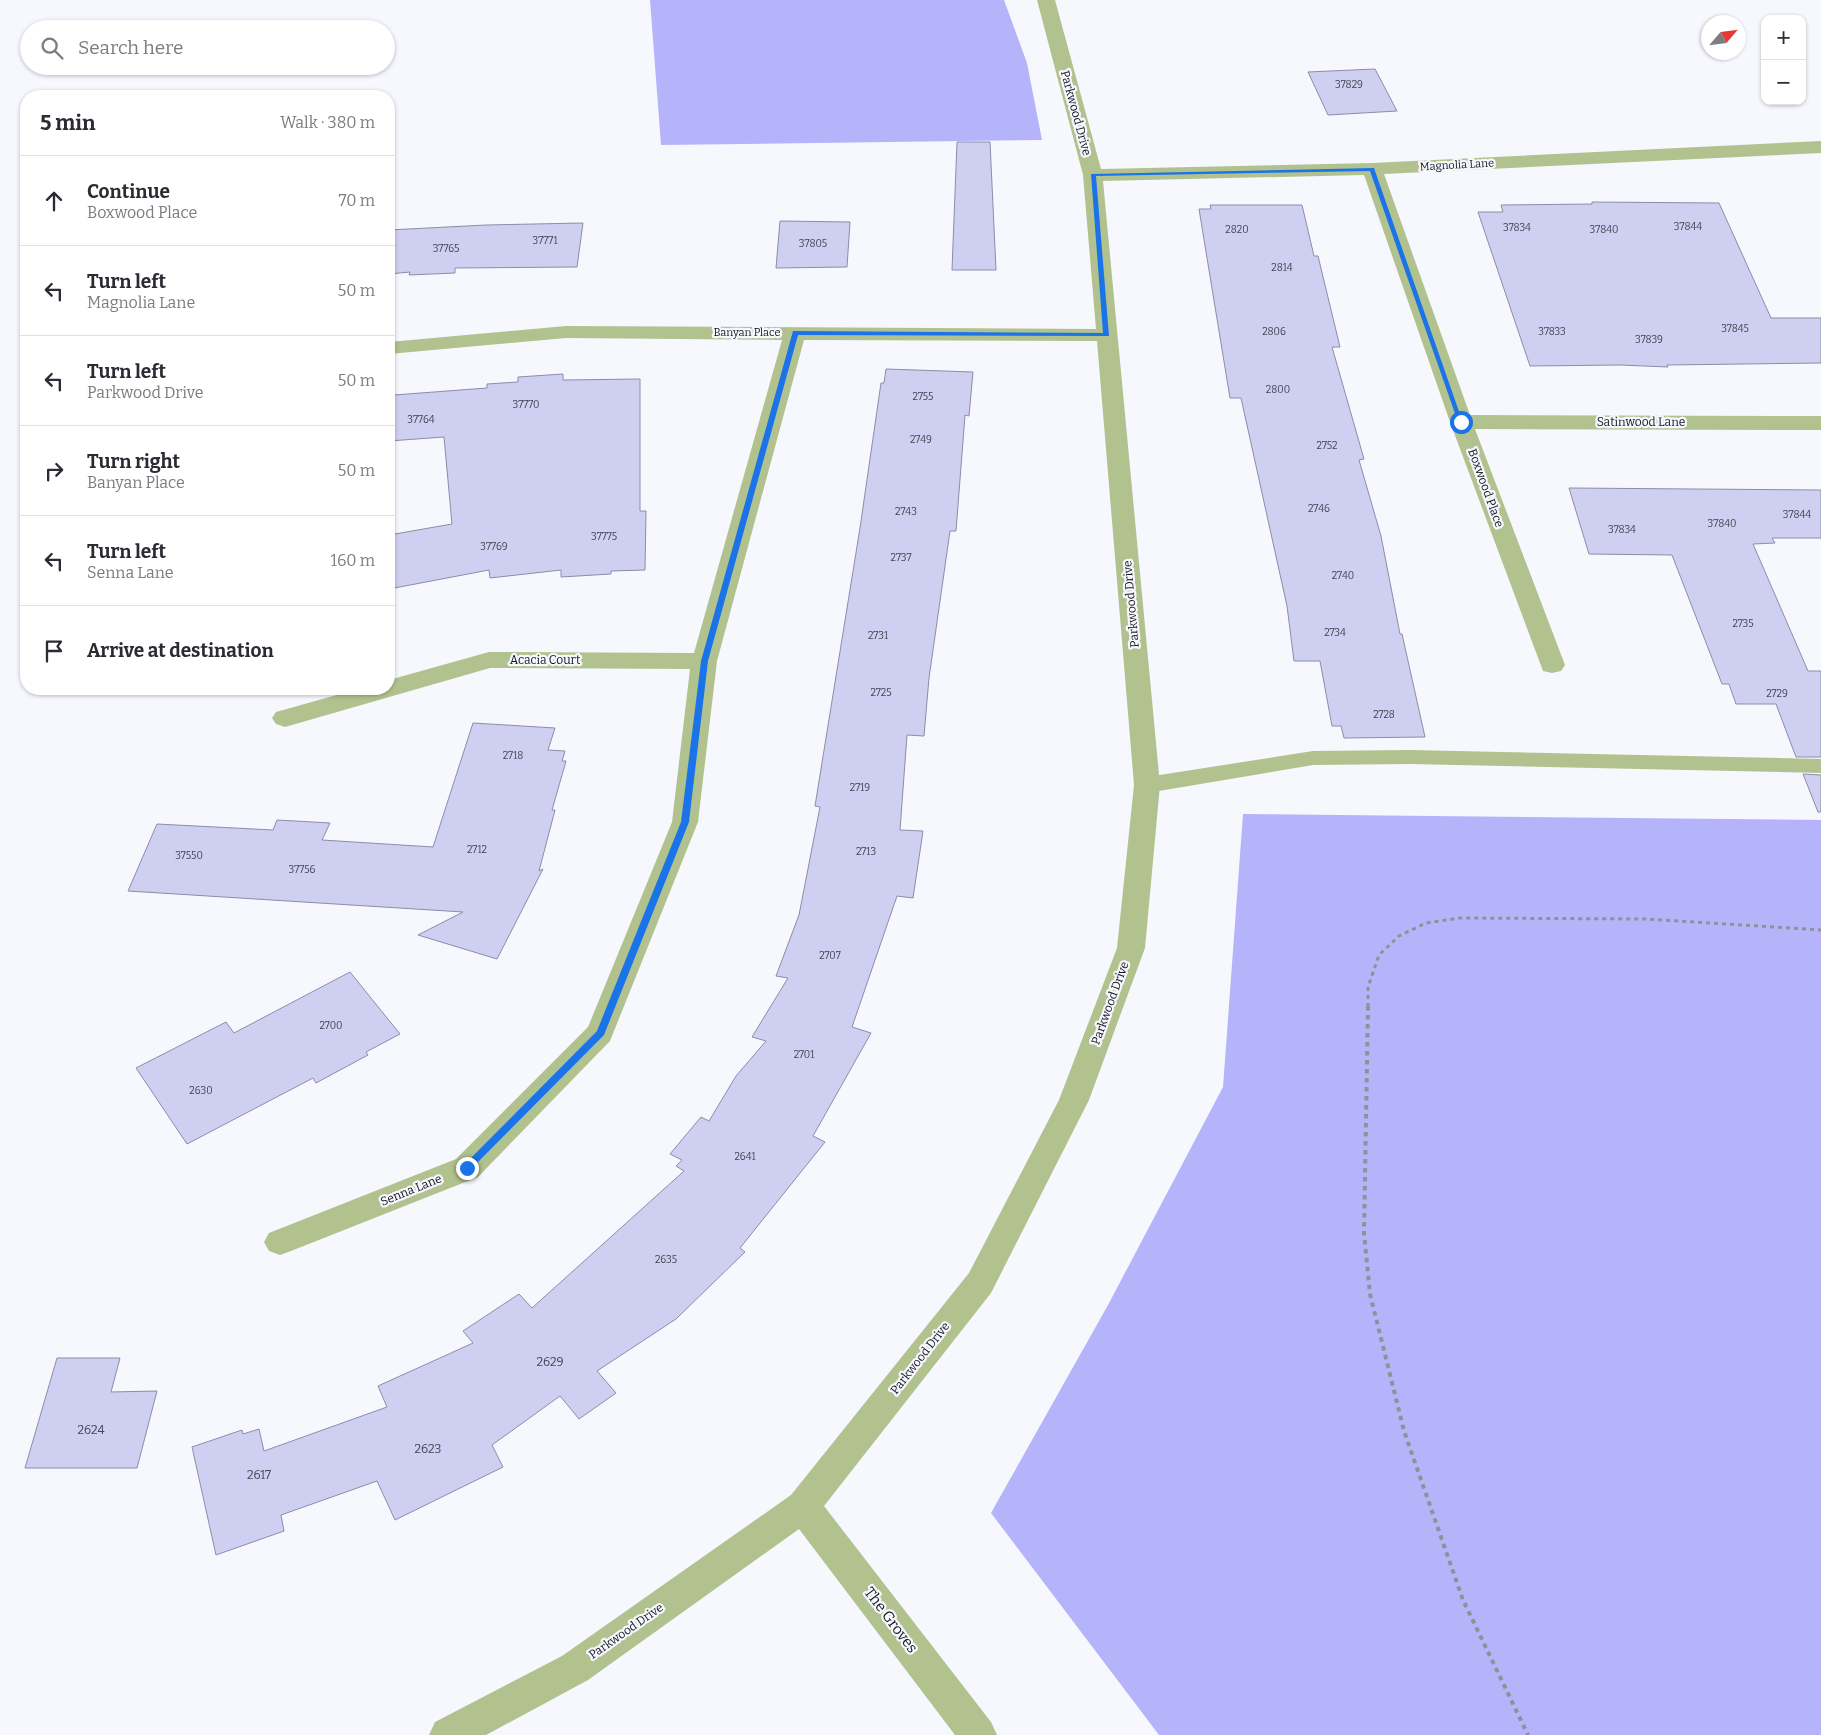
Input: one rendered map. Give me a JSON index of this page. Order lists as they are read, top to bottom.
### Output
{
  "streets": {
    "street": [
      "Parkwood Drive",
      "Magnolia Lane",
      "Banyan Place",
      "Satinwood Lane",
      "Boxwood Place",
      "Acacia Court",
      "Senna Lane",
      "The Groves"
    ]
  },
  "crossings": [
    ["Parkwood Drive", "Magnolia Lane"],
    ["Parkwood Drive", "Banyan Place"],
    ["Parkwood Drive", "The Groves"],
    ["Magnolia Lane", "Boxwood Place"],
    ["Banyan Place", "Senna Lane"],
    ["Satinwood Lane", "Boxwood Place"],
    ["Acacia Court", "Senna Lane"]
  ],
  "house_numbers": [
    "37829",
    "37844",
    "37834",
    "2820",
    "37840",
    "37771",
    "37805",
    "37765",
    "2814",
    "37845",
    "2806",
    "37833",
    "37839",
    "2800",
    "2755",
    "37770",
    "37764",
    "2749",
    "2752",
    "2746",
    "2743",
    "37844",
    "37840",
    "37834",
    "37775",
    "37769",
    "2737",
    "2740",
    "2735",
    "2734",
    "2731",
    "2725",
    "2729",
    "2728",
    "2718",
    "2719",
    "2712",
    "2713",
    "37550",
    "37756",
    "2707",
    "2700",
    "2701",
    "2630",
    "2641",
    "2635",
    "2629",
    "2624",
    "2623",
    "2617"
  ],
  "north": "top right",
  "page": {
    "map_buttons": ["+", "−"],
    "search": "Search here",
    "heading": ["5 min", "Walk · 380 m"],
    "list": [
      ["Continue", "Boxwood Place", "70 m"],
      ["Turn left", "Magnolia Lane", "50 m"],
      ["Turn left", "Parkwood Drive", "50 m"],
      ["Turn right", "Banyan Place", "50 m"],
      ["Turn left", "Senna Lane", "160 m"],
      "Arrive at destination"
    ]
  }
}
